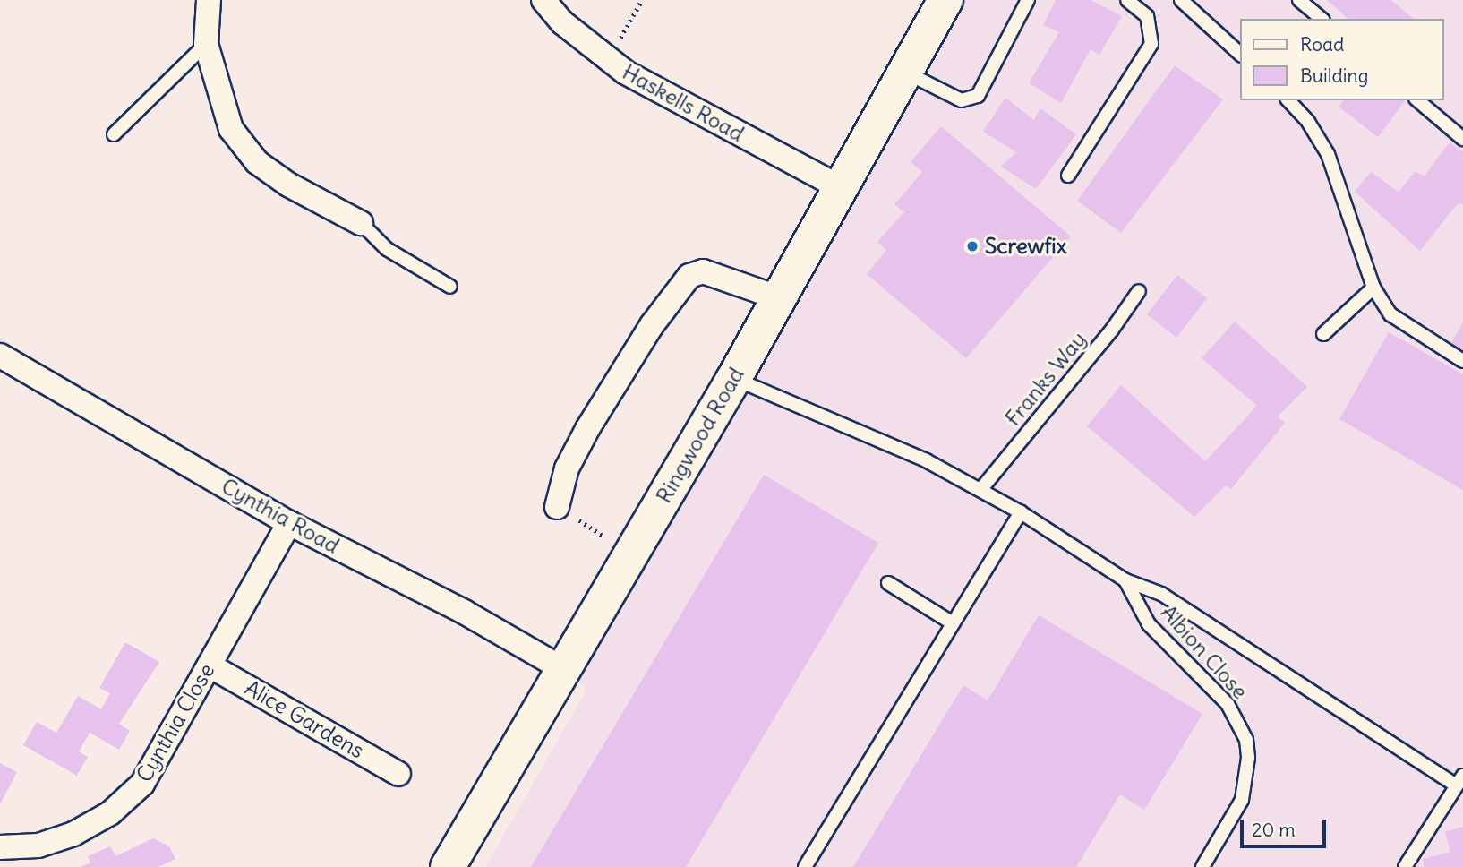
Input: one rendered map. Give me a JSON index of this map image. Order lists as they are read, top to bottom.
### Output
{
  "streets": {
    "main road": ["Ringwood Road"],
    "street": [
      "Haskells Road",
      "Cynthia Road",
      "Alice Gardens",
      "Cynthia Close"
    ],
    "lane": ["Franks Way", "Albion Close"]
  },
  "crossings": [
    ["Haskells Road", "Ringwood Road"],
    ["Franks Way", "Albion Close"],
    ["Ringwood Road", "Cynthia Road"],
    ["Ringwood Road", "Albion Close"],
    ["Cynthia Road", "Cynthia Close"],
    ["Alice Gardens", "Cynthia Close"]
  ],
  "places": ["Screwfix"],
  "legend": ["Road", "Building"],
  "scale_bar": "20 m"
}
